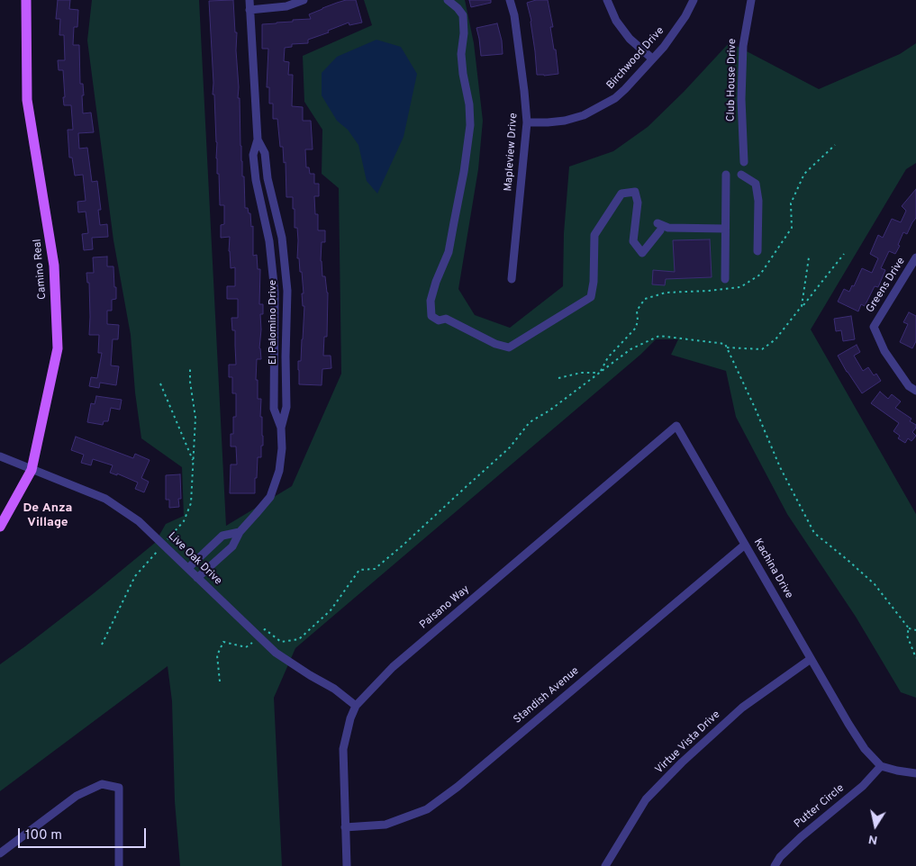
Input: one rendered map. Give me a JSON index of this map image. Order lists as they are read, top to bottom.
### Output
{
  "streets": {
    "main road": ["Camino Real"],
    "street": [
      "Birchwood Drive",
      "Club House Drive",
      "Mapleview Drive",
      "Greens Drive",
      "El Palomino Drive",
      "Live Oak Drive",
      "Kachina Drive",
      "Paisano Way",
      "Standish Avenue",
      "Virtue Vista Drive",
      "Putter Circle"
    ]
  },
  "crossings": [
    ["Birchwood Drive", "Mapleview Drive"],
    ["Camino Real", "Live Oak Drive"],
    ["El Palomino Drive", "Live Oak Drive"],
    ["Live Oak Drive", "Paisano Way"],
    ["Kachina Drive", "Paisano Way"],
    ["Kachina Drive", "Standish Avenue"],
    ["Kachina Drive", "Virtue Vista Drive"],
    ["Kachina Drive", "Putter Circle"],
    ["Paisano Way", "Standish Avenue"]
  ],
  "districts": ["De Anza Village"],
  "scale_bar": "100 m",
  "north": "bottom"
}
